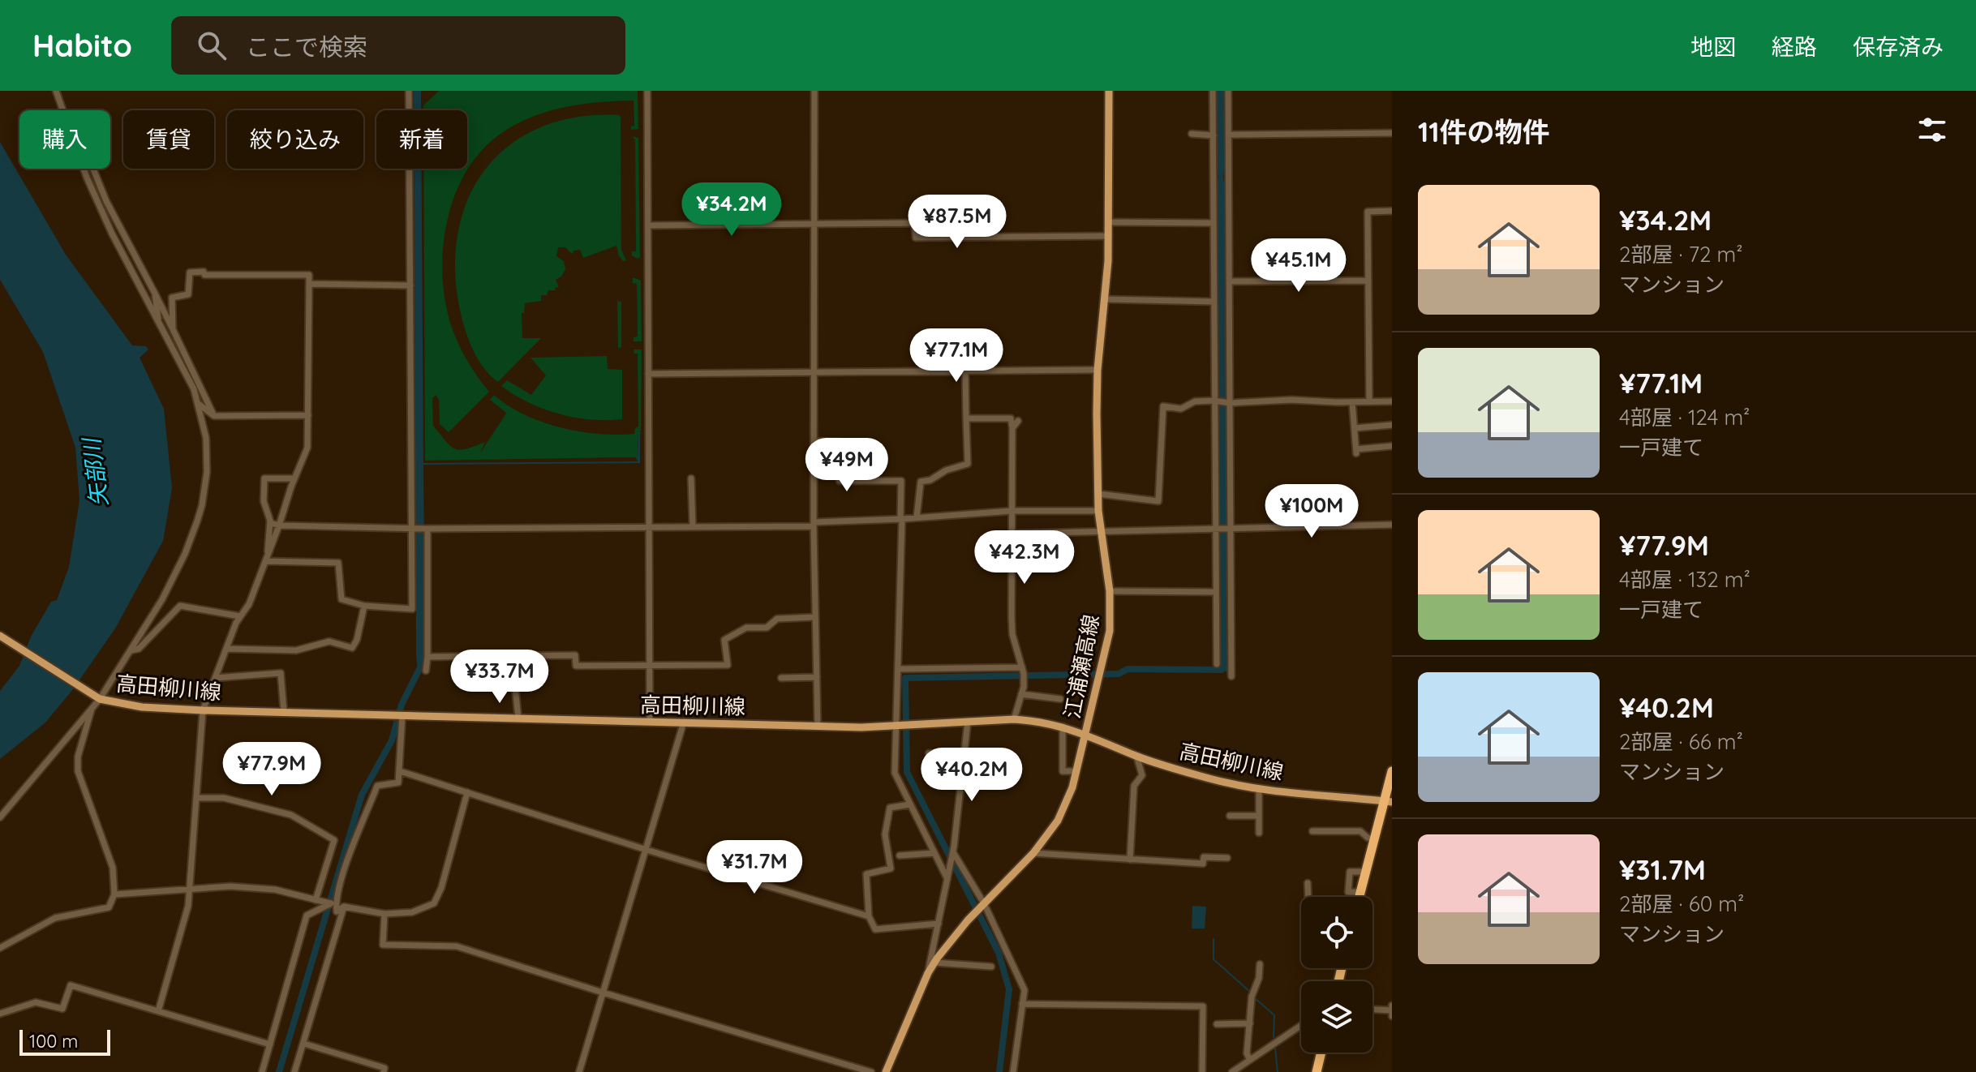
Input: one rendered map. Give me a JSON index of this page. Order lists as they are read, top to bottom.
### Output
{
  "streets": {
    "main road": ["江浦瀬高線", "高田柳川線"]
  },
  "crossings": [
    ["江浦瀬高線", "高田柳川線"]
  ],
  "water": ["矢部川"],
  "scale_bar": "100 m",
  "page": {
    "header": "Habito",
    "search": "ここで検索",
    "nav": ["地図", "経路", "保存済み"],
    "heading": "11件の物件",
    "chip": [
      "購入",
      "賃貸",
      "絞り込み",
      "新着"
    ],
    "list": [
      {
        "name": "¥34.2M",
        "note": "2部屋 · 72 m² · マンション"
      },
      {
        "name": "¥77.1M",
        "note": "4部屋 · 124 m² · 一戸建て"
      },
      {
        "name": "¥77.9M",
        "note": "4部屋 · 132 m² · 一戸建て"
      },
      {
        "name": "¥40.2M",
        "note": "2部屋 · 66 m² · マンション"
      },
      {
        "name": "¥31.7M",
        "note": "2部屋 · 60 m² · マンション"
      }
    ],
    "price": [
      "¥34.2M",
      "¥87.5M",
      "¥45.1M",
      "¥77.1M",
      "¥49M",
      "¥100M",
      "¥42.3M",
      "¥33.7M",
      "¥77.9M",
      "¥40.2M",
      "¥31.7M"
    ],
    "scale": "100 m"
  }
}
